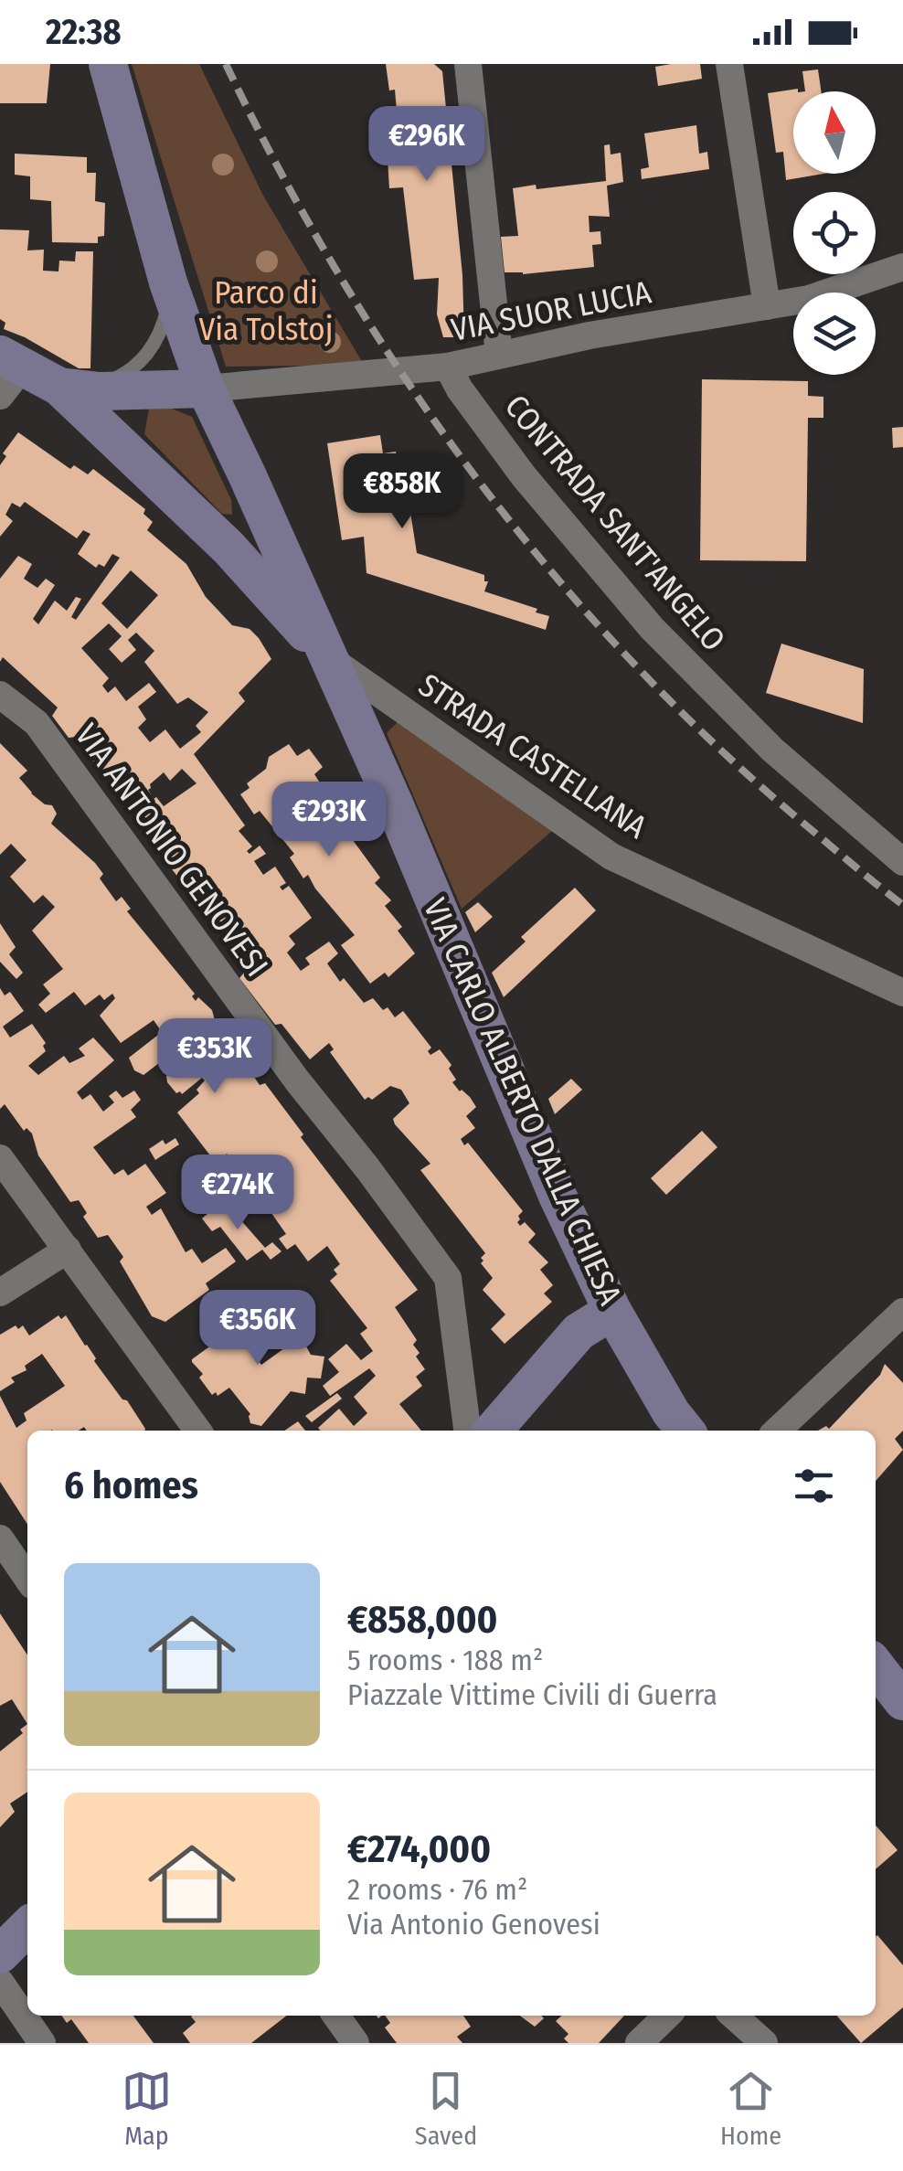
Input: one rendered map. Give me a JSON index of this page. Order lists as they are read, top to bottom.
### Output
{
  "streets": {
    "street": [
      "VIA SUOR LUCIA",
      "CONTRADA SANT'ANGELO",
      "STRADA CASTELLANA",
      "VIA ANTONIO GENOVESI",
      "VIA CARLO ALBERTO DALLA CHIESA"
    ]
  },
  "crossings": [
    ["VIA SUOR LUCIA", "CONTRADA SANT'ANGELO"],
    ["VIA SUOR LUCIA", "VIA CARLO ALBERTO DALLA CHIESA"],
    ["STRADA CASTELLANA", "VIA CARLO ALBERTO DALLA CHIESA"]
  ],
  "parks": ["Parco di Via Tolstoj"],
  "north": "top",
  "page": {
    "status": "22:38",
    "price": [
      "€296K",
      "€858K",
      "€293K",
      "€353K",
      "€274K",
      "€356K"
    ],
    "heading": "6 homes",
    "list": [
      {
        "name": "€858,000",
        "note": "5 rooms · 188 m² · Piazzale Vittime Civili di Guerra"
      },
      {
        "name": "€274,000",
        "note": "2 rooms · 76 m² · Via Antonio Genovesi"
      }
    ],
    "tabs": ["Map", "Saved", "Home"]
  }
}
